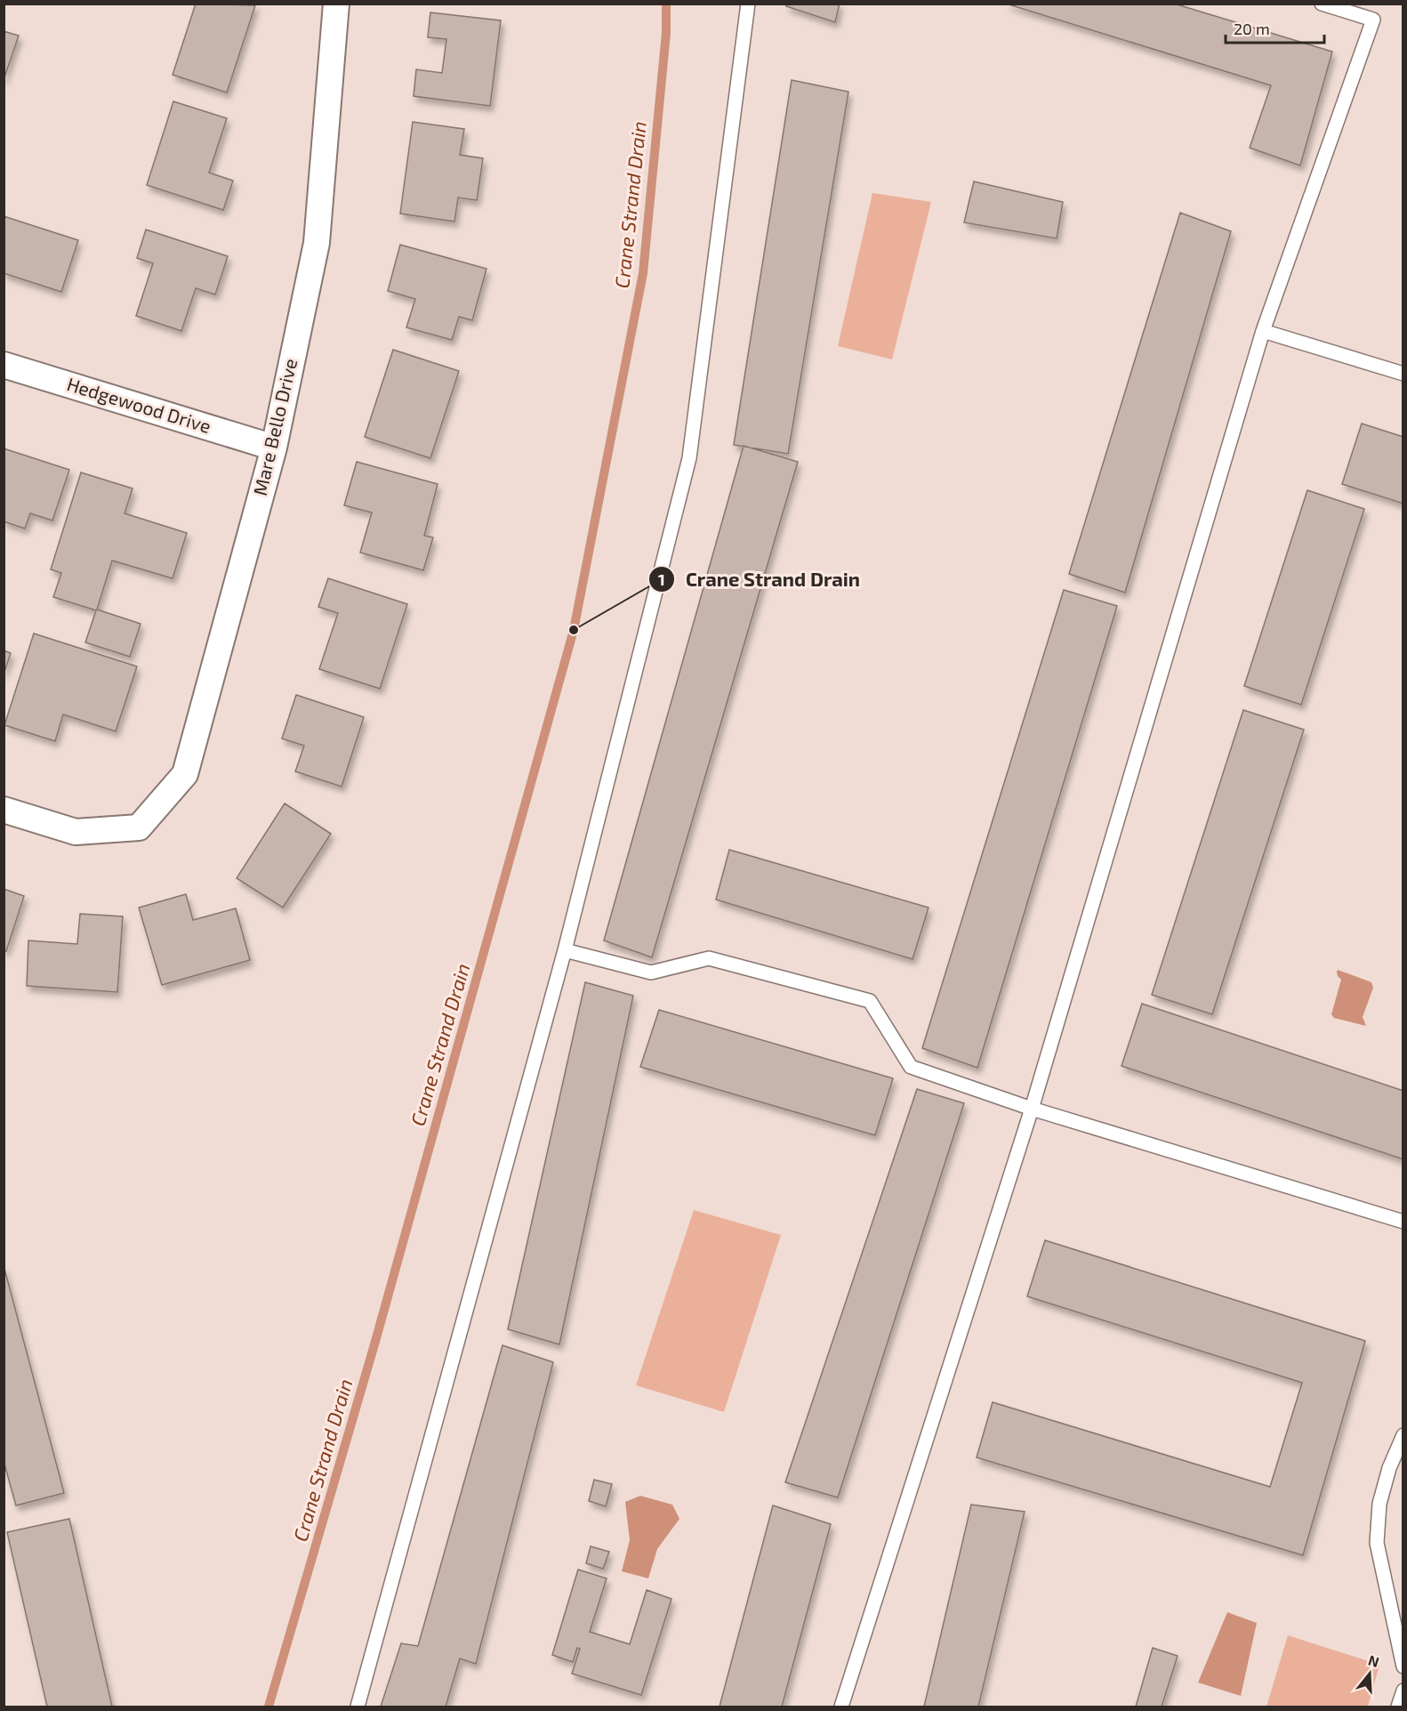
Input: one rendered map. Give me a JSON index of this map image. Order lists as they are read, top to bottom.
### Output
{
  "streets": {
    "street": ["Hedgewood Drive", "Mare Bello Drive"]
  },
  "crossings": [
    ["Hedgewood Drive", "Mare Bello Drive"]
  ],
  "water": ["Crane Strand Drain"],
  "places": ["Crane Strand Drain"],
  "scale_bar": "20 m",
  "north": "top"
}
